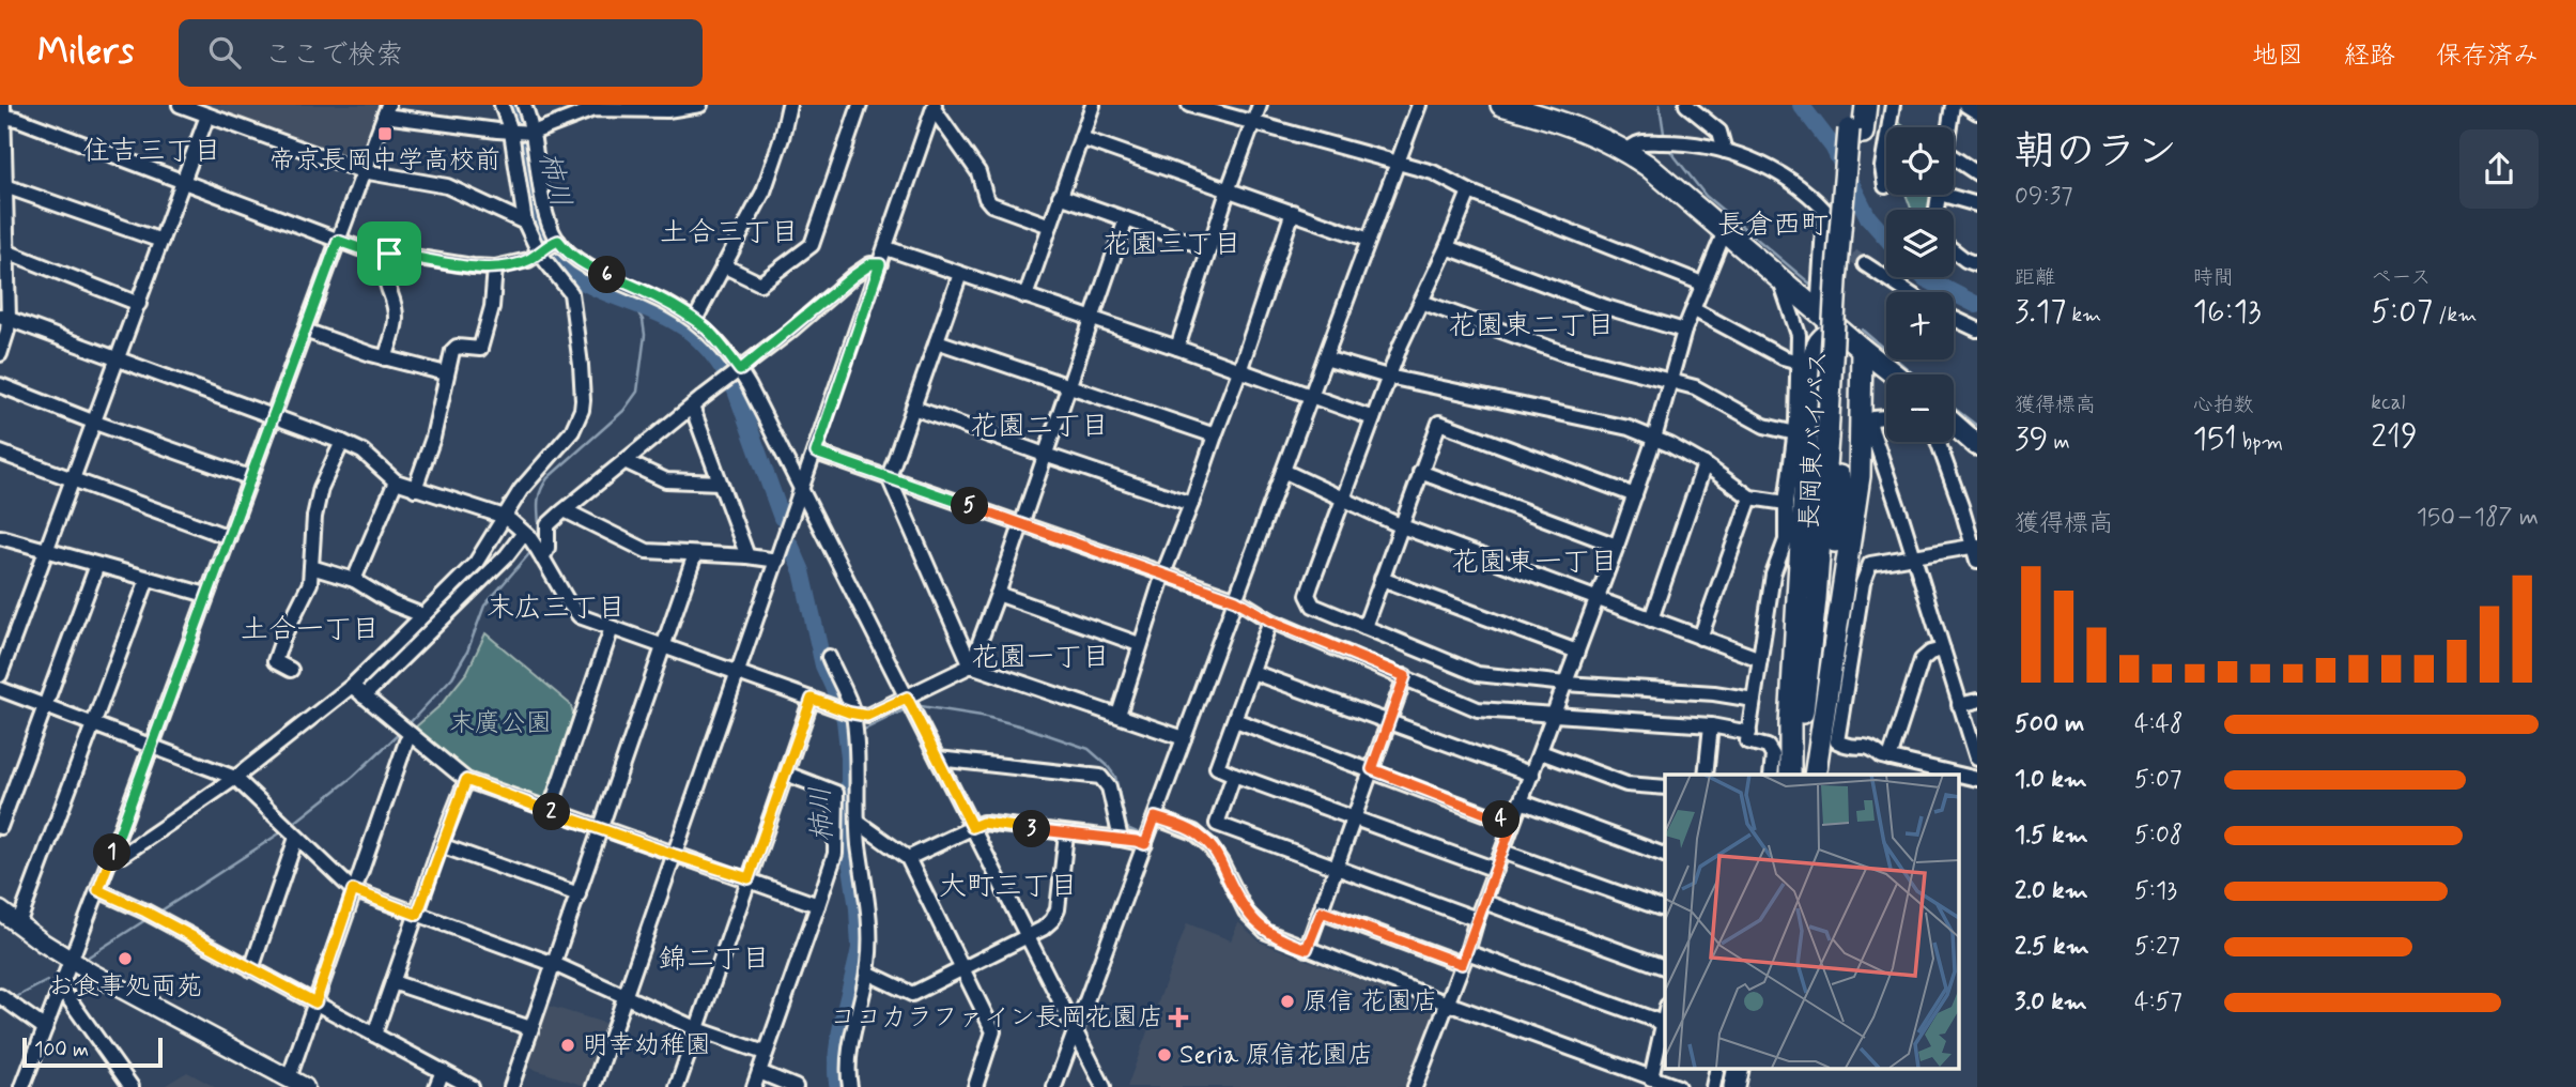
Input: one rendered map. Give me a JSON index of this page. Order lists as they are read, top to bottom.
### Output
{
  "streets": {
    "highway": ["長岡東バイパス"]
  },
  "districts": [
    "住吉三丁目",
    "長倉西町",
    "土合三丁目",
    "花園三丁目",
    "花園東二丁目",
    "花園二丁目",
    "花園東一丁目",
    "末広三丁目",
    "土合一丁目",
    "花園一丁目",
    "大町三丁目",
    "錦二丁目"
  ],
  "water": ["柿川"],
  "parks": ["末廣公園"],
  "places": {
    "transit": ["帝京長岡中学高校前"],
    "other": [
      "お食事処両苑",
      "原信 花園店",
      "明幸幼稚園",
      "Seria 原信花園店"
    ],
    "health": ["ココカラファイン長岡花園店"]
  },
  "scale_bar": "100 m",
  "page": {
    "header": "Milers",
    "search": "ここで検索",
    "nav": ["地図", "経路", "保存済み"],
    "heading": ["朝のラン", "09:37"],
    "map_buttons": ["+", "−"],
    "stats": [
      ["距離", "3.17 km"],
      ["時間", "16:13"],
      ["ペース", "5:07 /km"],
      ["獲得標高", "39 m"],
      ["心拍数", "151 bpm"],
      ["kcal", "219"]
    ],
    "pins": [
      "6",
      "5",
      "2",
      "4",
      "3",
      "1"
    ],
    "chart": ["獲得標高", "150–187 m"],
    "list": [
      {
        "name": "500 m",
        "note": "4:48"
      },
      {
        "name": "1.0 km",
        "note": "5:07"
      },
      {
        "name": "1.5 km",
        "note": "5:08"
      },
      {
        "name": "2.0 km",
        "note": "5:13"
      },
      {
        "name": "2.5 km",
        "note": "5:27"
      },
      {
        "name": "3.0 km",
        "note": "4:57"
      }
    ],
    "scale": "100 m"
  }
}
